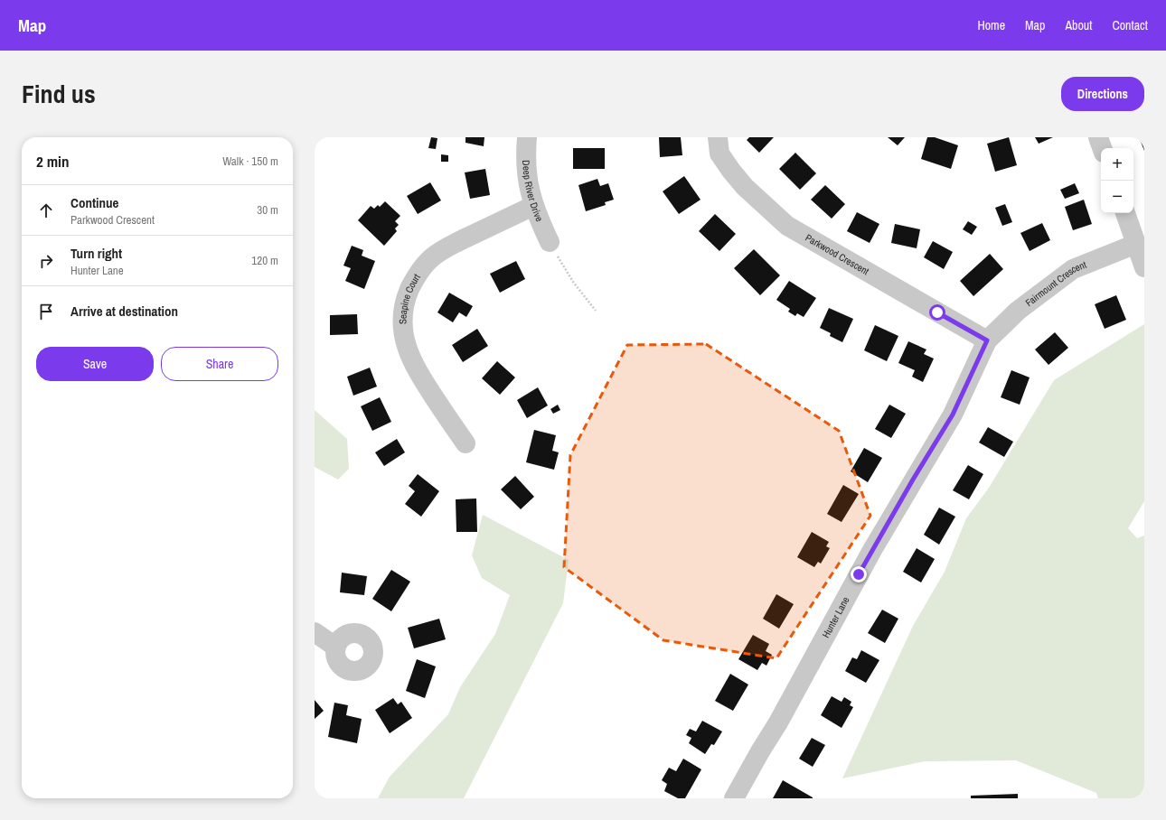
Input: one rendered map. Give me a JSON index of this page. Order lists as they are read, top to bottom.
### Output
{
  "streets": {
    "street": [
      "Deep River Drive",
      "Parkwood Crescent",
      "Fairmount Crescent",
      "Seapine Court",
      "Hunter Lane"
    ]
  },
  "crossings": [
    ["Deep River Drive", "Seapine Court"],
    ["Parkwood Crescent", "Fairmount Crescent"],
    ["Parkwood Crescent", "Hunter Lane"],
    ["Fairmount Crescent", "Hunter Lane"]
  ],
  "page": {
    "header": "Map",
    "nav": [
      "Home",
      "Map",
      "About",
      "Contact"
    ],
    "title": "Find us",
    "buttons": [
      "Directions",
      ["Save", "Share"]
    ],
    "heading": ["2 min", "Walk · 150 m"],
    "map_buttons": ["+", "−"],
    "list": [
      ["Continue", "Parkwood Crescent", "30 m"],
      ["Turn right", "Hunter Lane", "120 m"],
      "Arrive at destination"
    ]
  }
}
